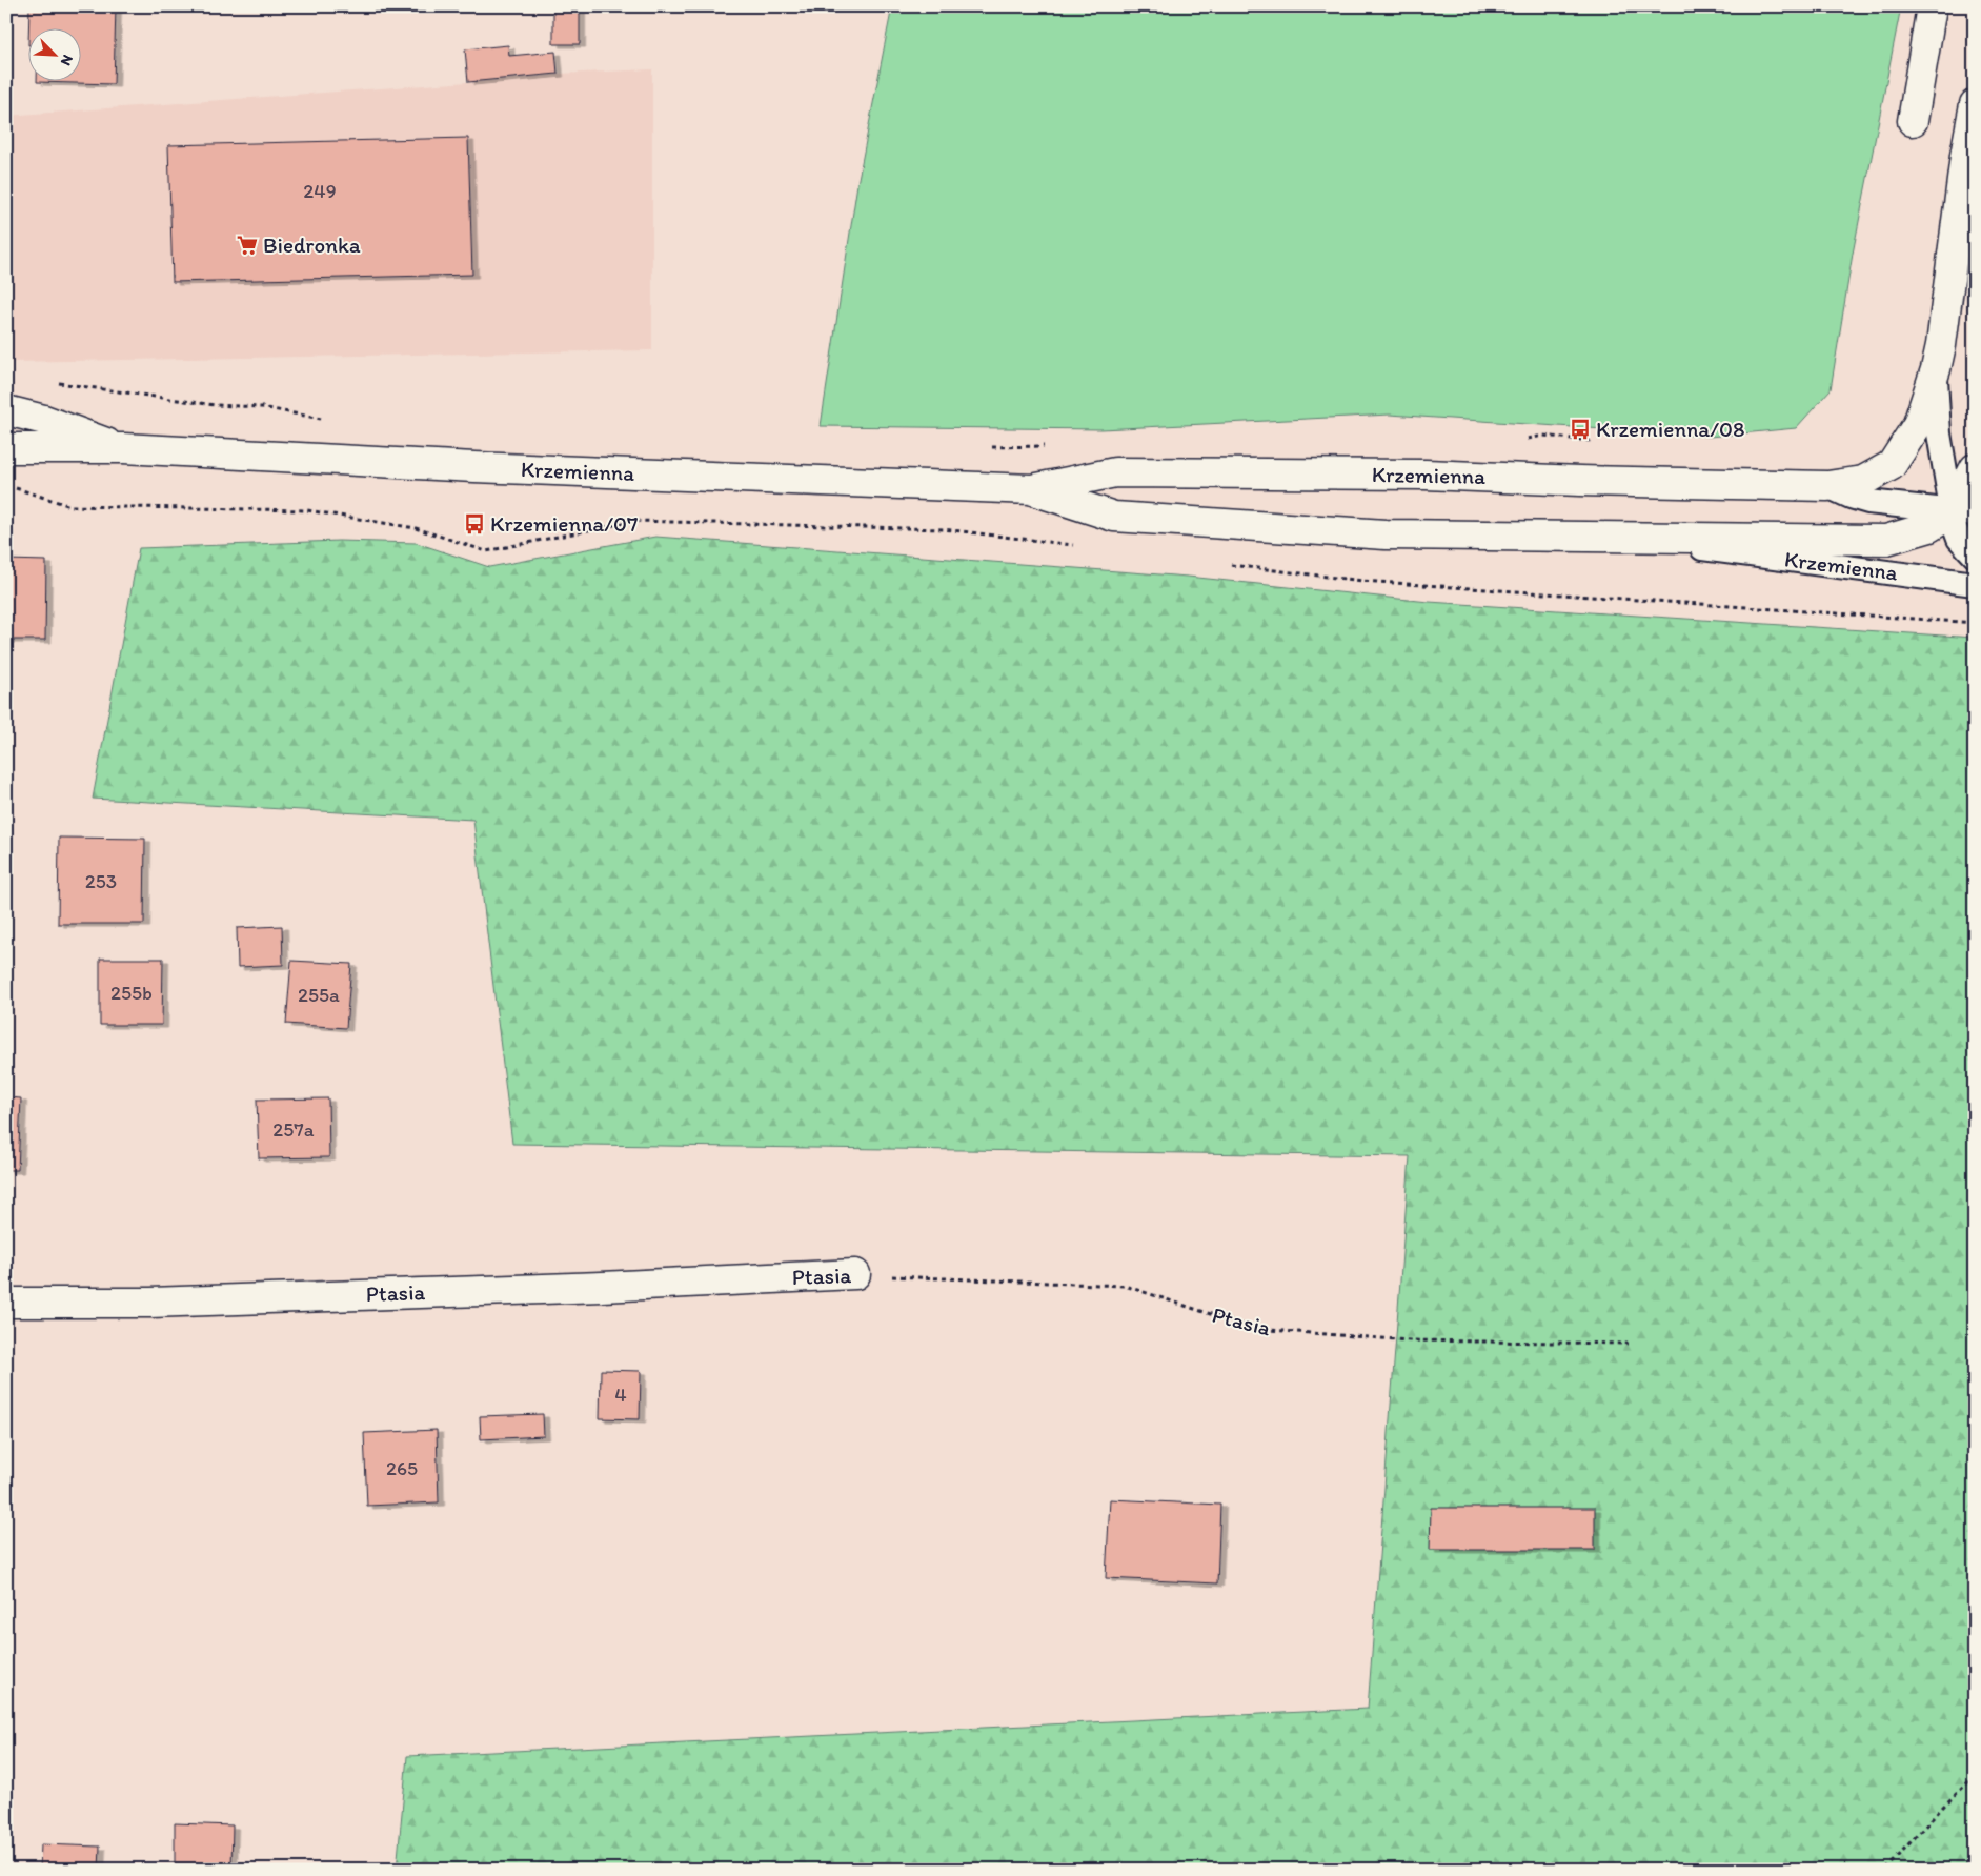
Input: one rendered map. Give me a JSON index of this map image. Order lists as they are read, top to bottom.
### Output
{
  "streets": {
    "main road": ["Krzemienna", "Ptasia"]
  },
  "places": {
    "supermarket": ["Biedronka"],
    "bus stop": ["Krzemienna/08", "Krzemienna/07"]
  },
  "house_numbers": [
    "249",
    "253",
    "255b",
    "255a",
    "257a",
    "4",
    "265"
  ],
  "north": "bottom right"
}
